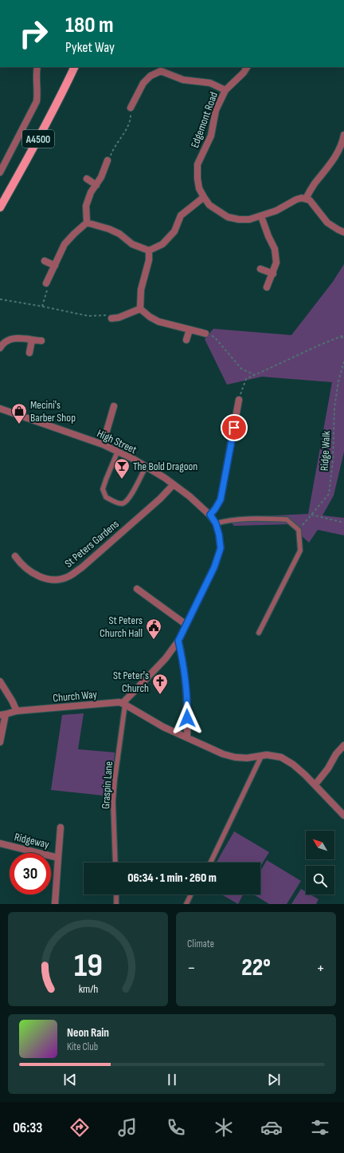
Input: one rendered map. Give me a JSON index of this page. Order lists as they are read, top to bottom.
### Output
{
  "streets": {
    "main road": ["A4500"],
    "street": [
      "Edgemont Road",
      "High Street",
      "St Peters Gardens",
      "Church Way",
      "Ridgeway"
    ],
    "lane": ["Graspin Lane"],
    "path": ["Ridge Walk"]
  },
  "crossings": [
    ["High Street", "St Peters Gardens"],
    ["High Street", "Church Way"],
    ["High Street", "Graspin Lane"],
    ["Church Way", "Graspin Lane"]
  ],
  "places": {
    "shop": ["Mecini's Barber Shop"],
    "bar": ["The Bold Dragoon"],
    "public building": ["St Peters Church Hall"],
    "church": ["St Peter's Church"]
  },
  "north": "top left",
  "page": {
    "turn": ["180 m", "Pyket Way"],
    "limit": "30",
    "trip": "06:34 · 1 min · 260 m",
    "tile": "Climate",
    "heat": ["−", "22°", "+"],
    "song": ["Neon Rain", "Kite Club"],
    "tabs": "06:33",
    "gauge": ["19", "km/h"]
  }
}
